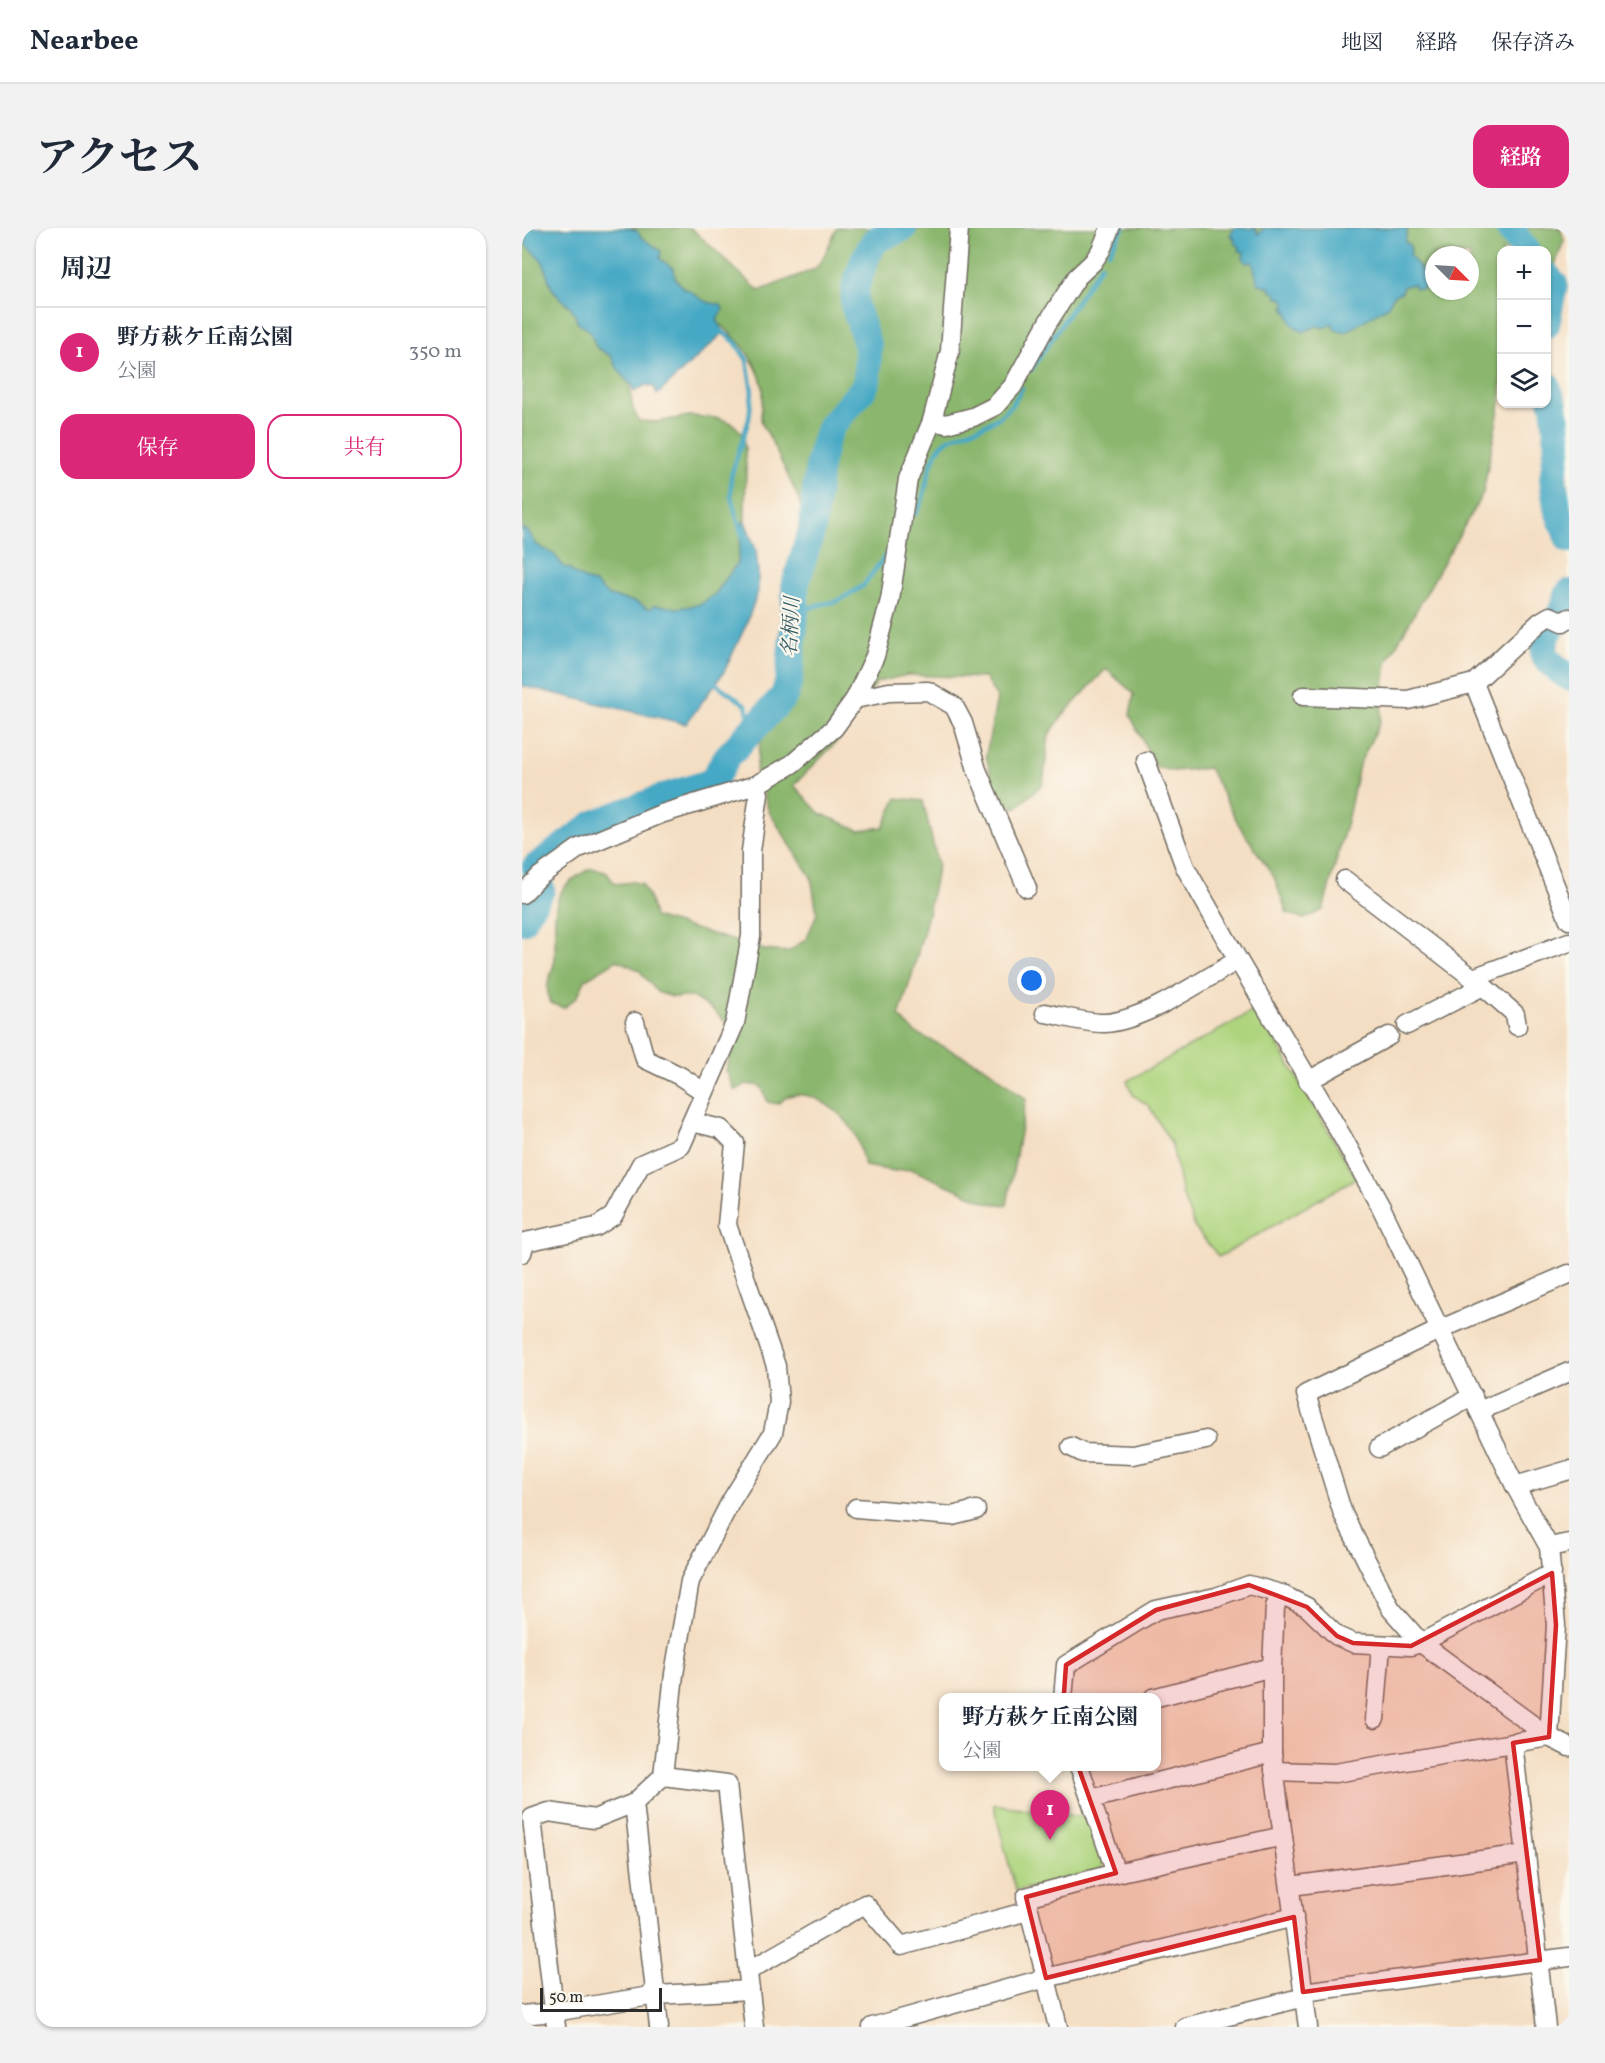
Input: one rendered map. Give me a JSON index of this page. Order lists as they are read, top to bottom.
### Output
{
  "water": ["名柄川"],
  "scale_bar": "50 m",
  "north": "bottom right",
  "page": {
    "header": "Nearbee",
    "nav": ["地図", "経路", "保存済み"],
    "title": "アクセス",
    "buttons": [
      "経路",
      ["保存", "共有"]
    ],
    "heading": "周辺",
    "map_buttons": ["+", "−"],
    "list": [
      {
        "mark": "1",
        "name": "野方萩ケ丘南公園",
        "note": "公園",
        "value": "350 m"
      }
    ],
    "popup": ["野方萩ケ丘南公園", "公園"],
    "pins": "1",
    "scale": "50 m"
  }
}
